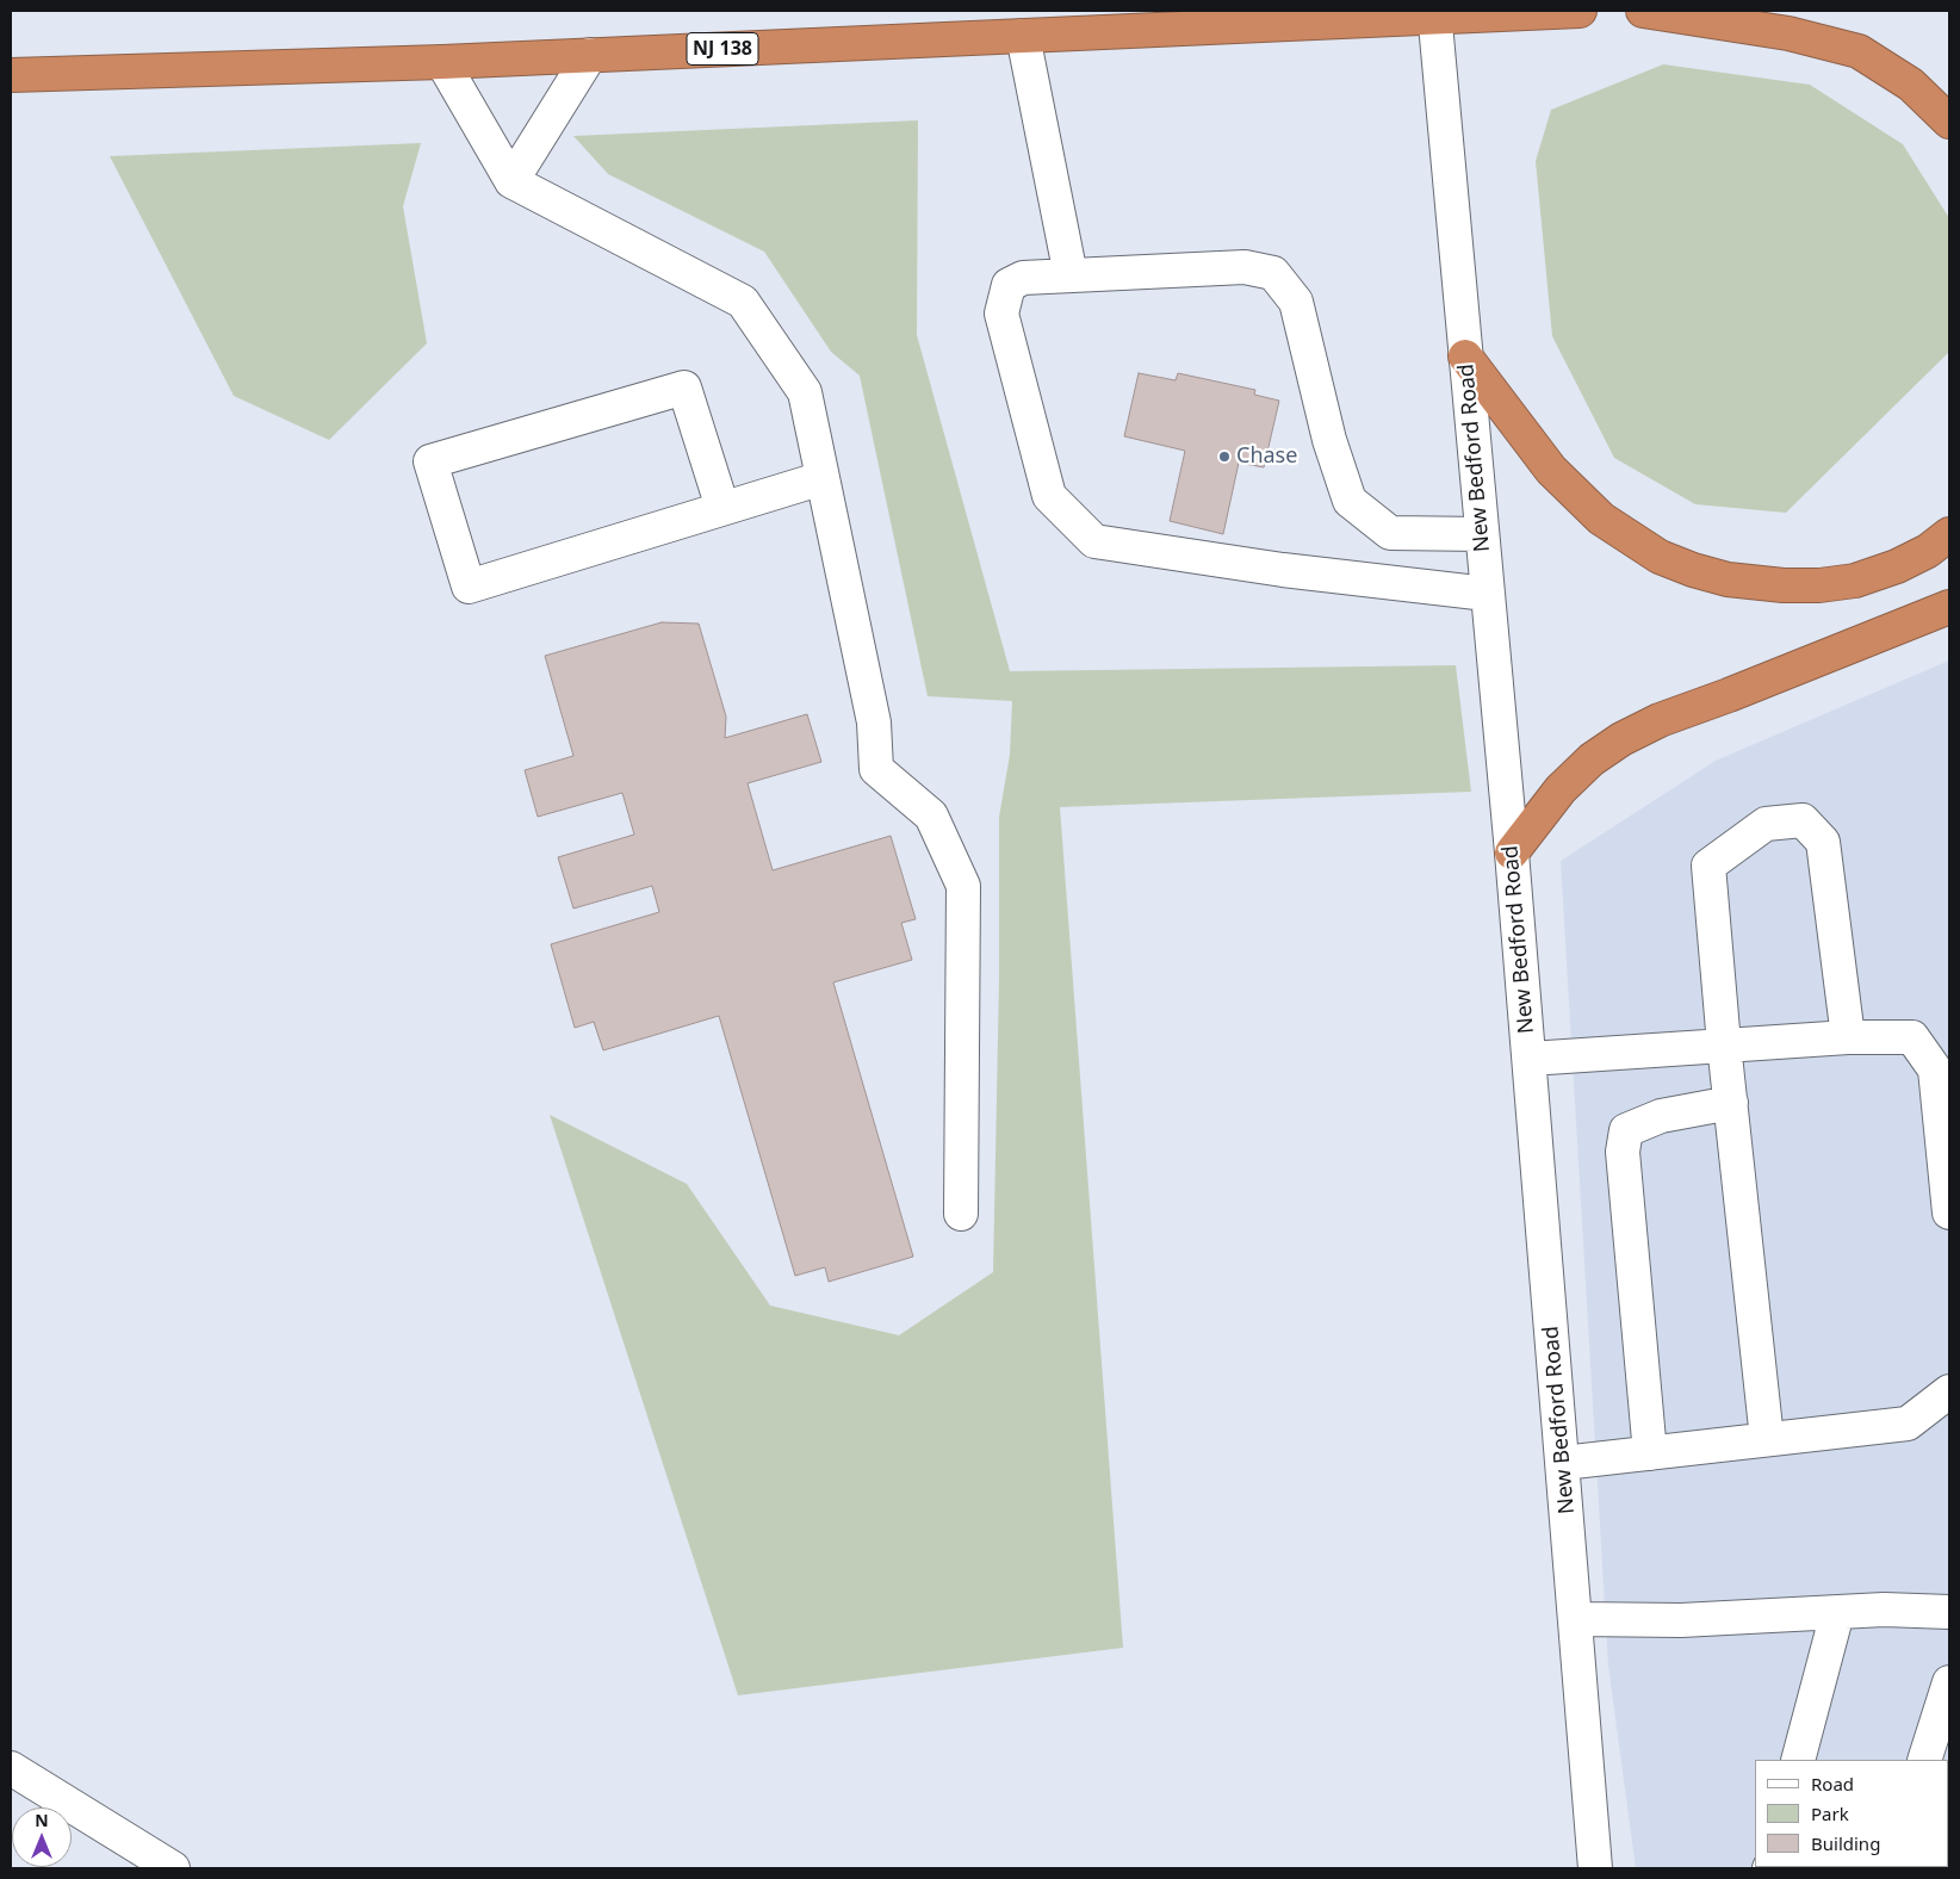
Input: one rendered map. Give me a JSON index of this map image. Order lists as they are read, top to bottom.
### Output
{
  "streets": {
    "highway": ["NJ 138"],
    "street": ["New Bedford Road"]
  },
  "crossings": [
    ["NJ 138", "New Bedford Road"]
  ],
  "places": ["Chase"],
  "legend": ["Road", "Park", "Building"],
  "north": "top"
}
